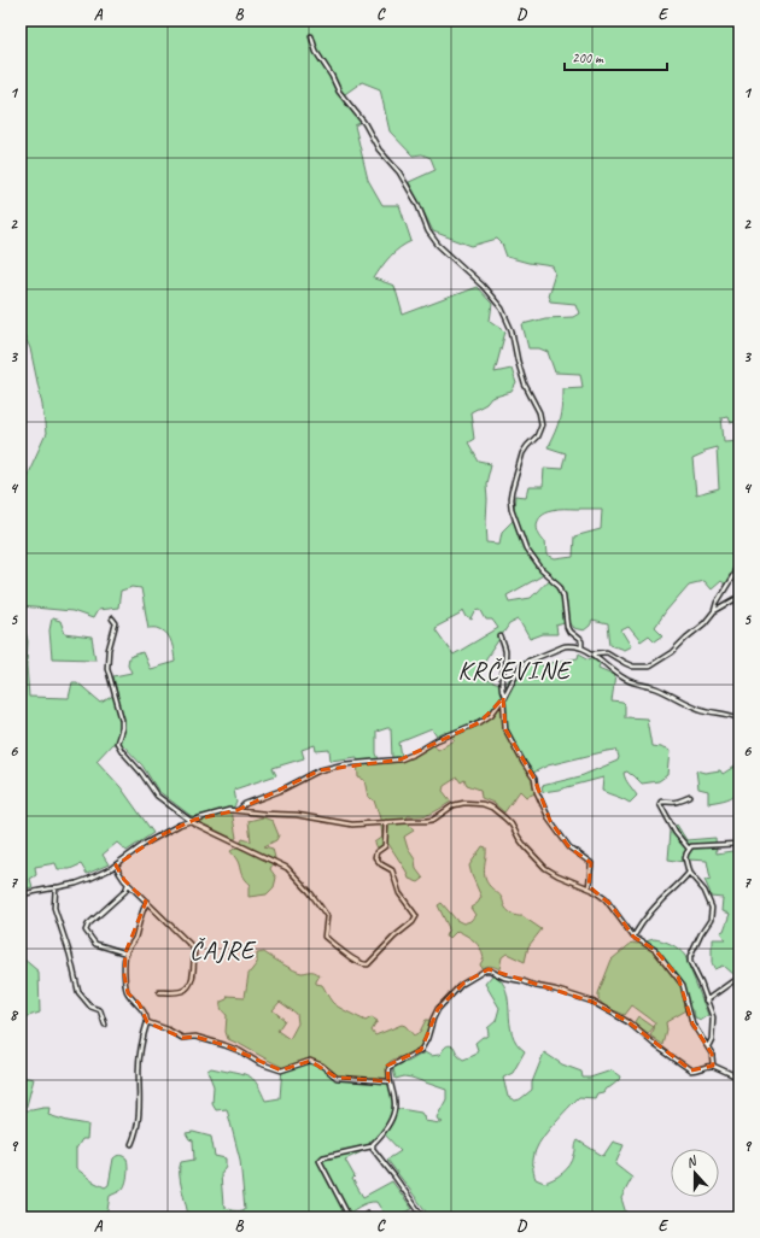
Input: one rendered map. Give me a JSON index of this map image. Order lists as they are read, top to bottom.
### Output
{
  "districts": ["KRČEVINE", "ČAJRE"],
  "scale_bar": "200 m",
  "north": "top",
  "grid": {
    "columns": [
      "A",
      "B",
      "C",
      "D",
      "E"
    ],
    "rows": [
      "1",
      "2",
      "3",
      "4",
      "5",
      "6",
      "7",
      "8",
      "9"
    ]
  }
}
